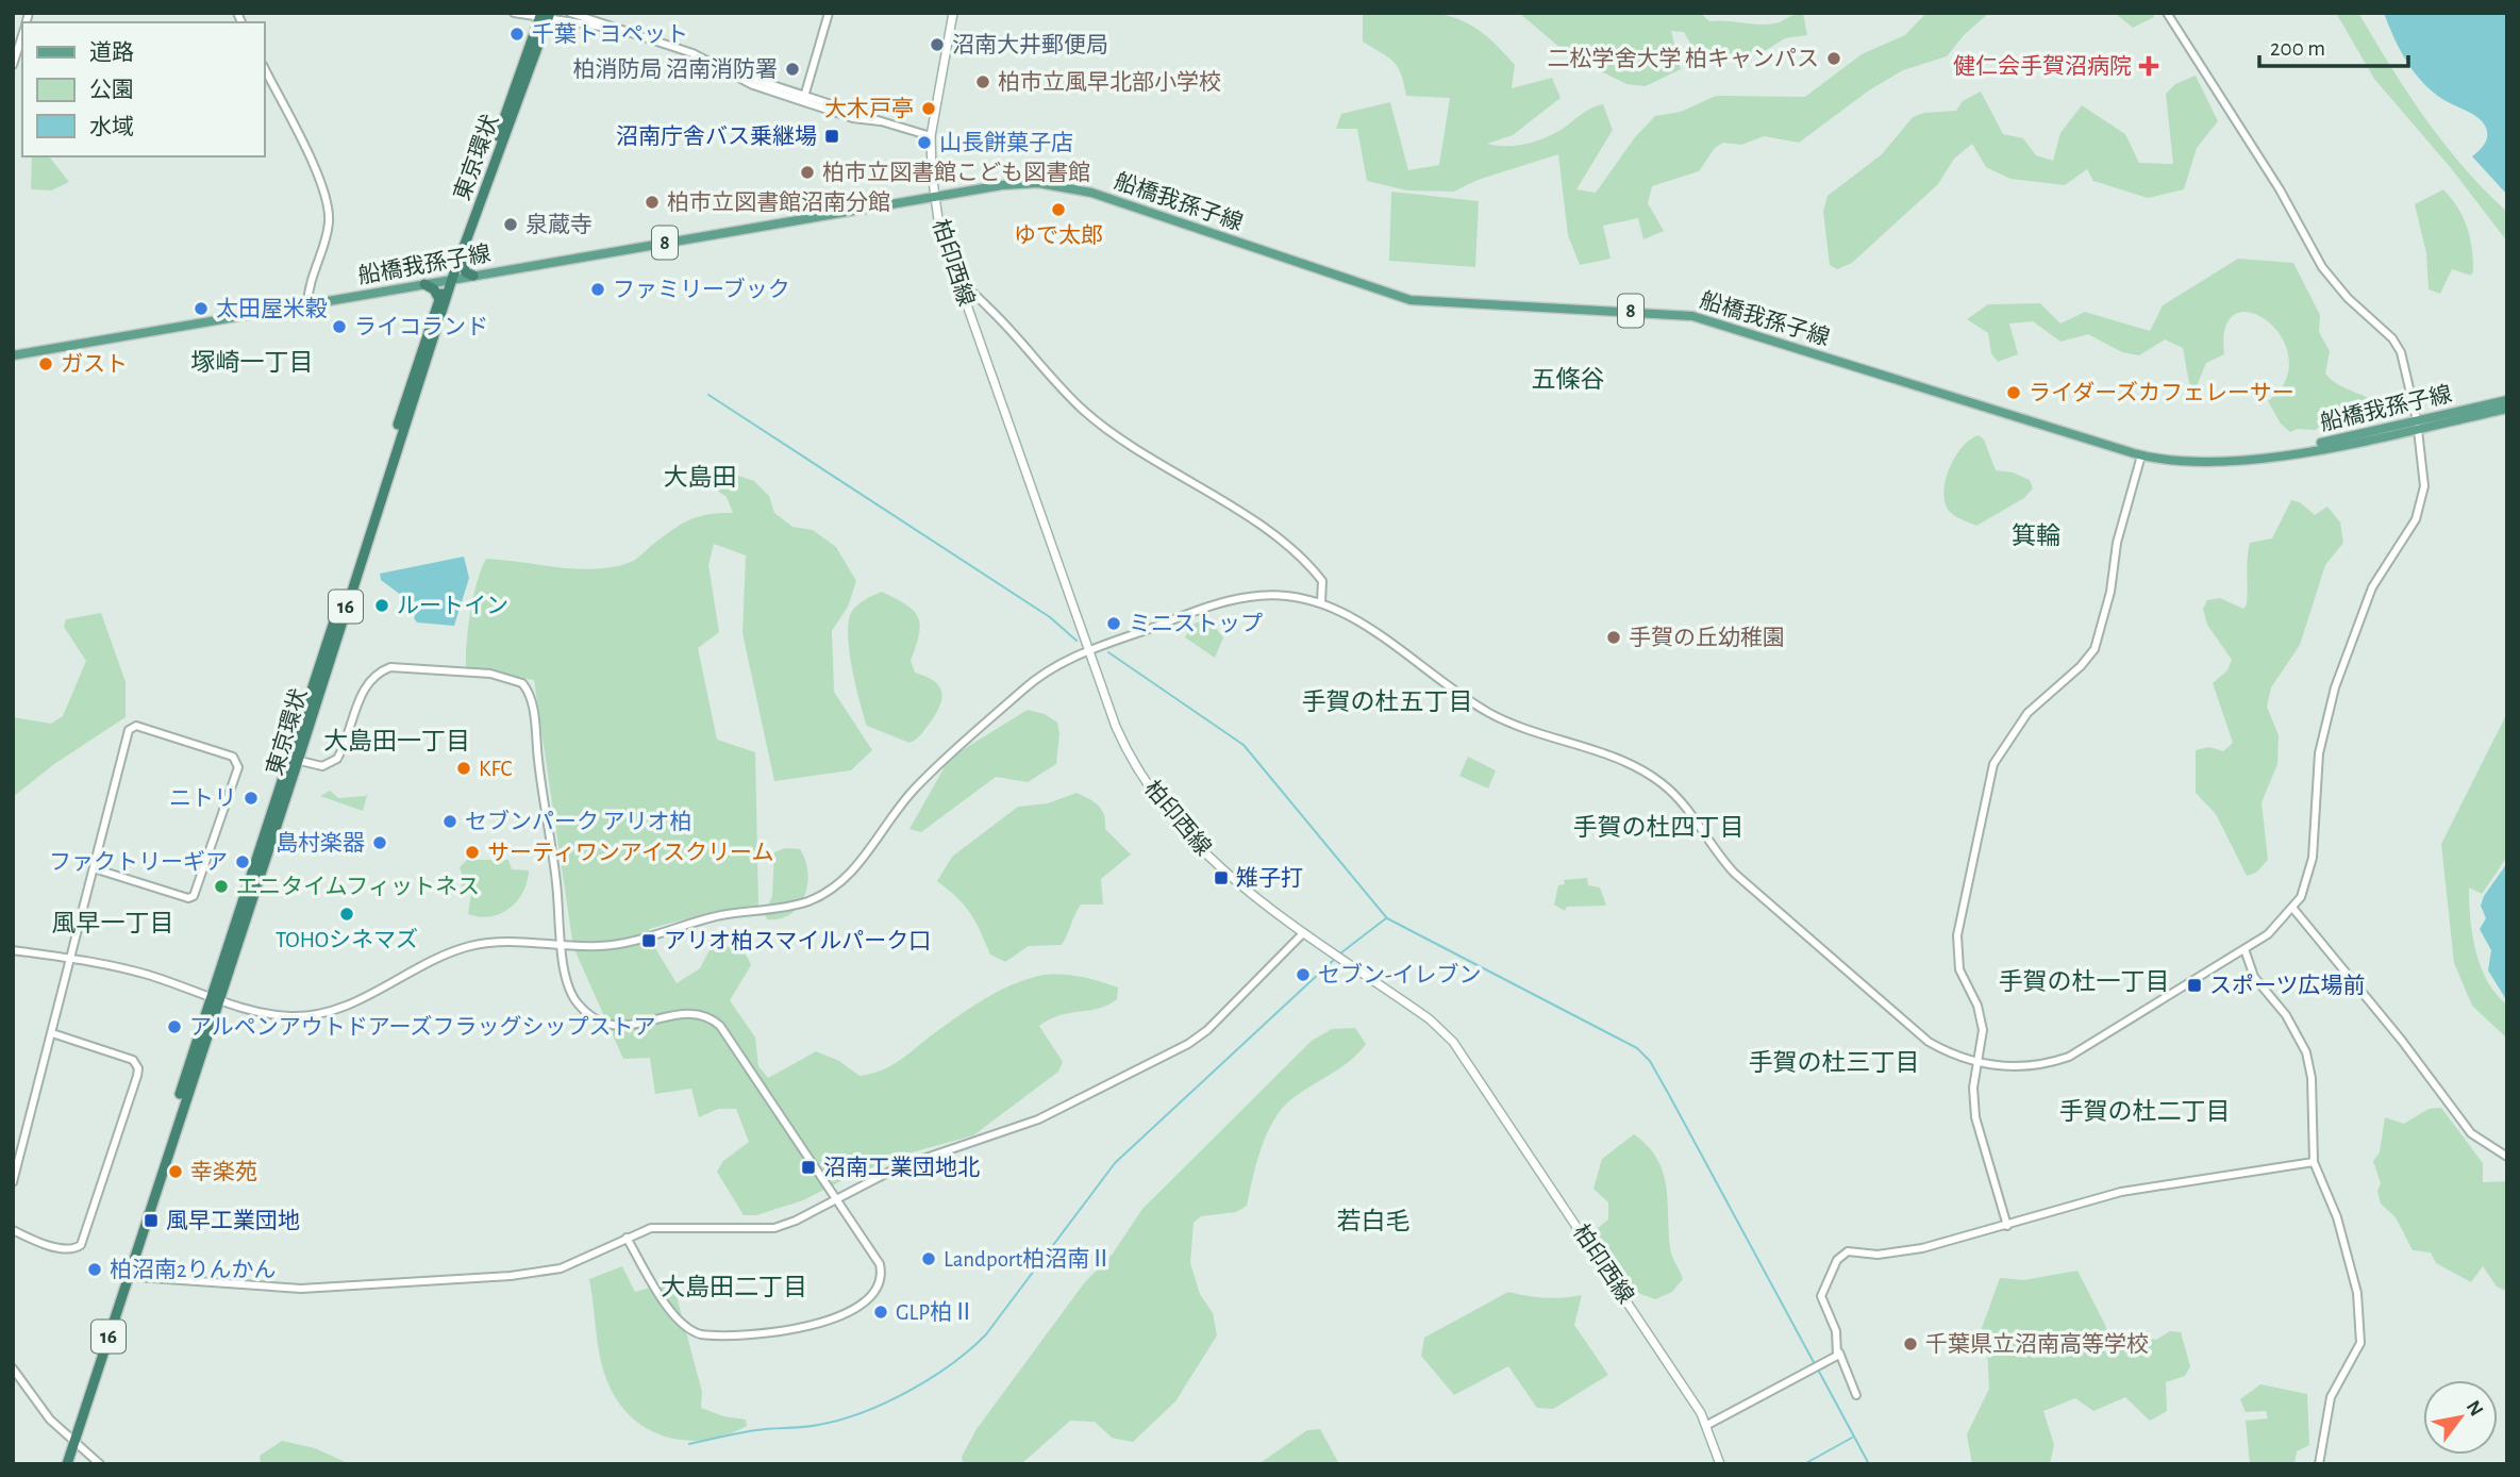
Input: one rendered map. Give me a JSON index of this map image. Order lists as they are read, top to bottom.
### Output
{
  "streets": {
    "highway": ["東京環状", "16"],
    "main road": ["船橋我孫子線", "8", "柏印西線"]
  },
  "crossings": [
    ["東京環状", "船橋我孫子線"],
    ["船橋我孫子線", "柏印西線"]
  ],
  "districts": [
    "塚崎一丁目",
    "五條谷",
    "大島田",
    "箕輪",
    "手賀の杜五丁目",
    "大島田一丁目",
    "手賀の杜四丁目",
    "風早一丁目",
    "手賀の杜一丁目",
    "手賀の杜三丁目",
    "手賀の杜二丁目",
    "若白毛",
    "大島田二丁目"
  ],
  "places": {
    "other": [
      "千葉トヨペット",
      "沼南大井郵便局",
      "二松学舍大学 柏キャンパス",
      "柏消防局 沼南消防署",
      "柏市立風早北部小学校",
      "大木戸亭",
      "山長餅菓子店",
      "柏市立図書館こども図書館",
      "柏市立図書館沼南分館",
      "ゆで太郎",
      "泉蔵寺",
      "ファミリーブック",
      "太田屋米穀",
      "ライコランド",
      "ガスト",
      "ライダーズカフェレーサー",
      "ルートイン",
      "ミニストップ",
      "手賀の丘幼稚園",
      "KFC",
      "ニトリ",
      "セブンパーク アリオ柏",
      "島村楽器",
      "サーティワンアイスクリーム",
      "ファクトリーギア",
      "エニタイムフィットネス",
      "TOHOシネマズ",
      "セブン-イレブン",
      "アルペンアウトドアーズフラッグシップストア",
      "幸楽苑",
      "Landport柏沼南Ⅱ",
      "柏沼南2りんかん",
      "GLP柏Ⅱ",
      "千葉県立沼南高等学校"
    ],
    "health": ["健仁会手賀沼病院"],
    "transit": [
      "沼南庁舎バス乗継場",
      "雉子打",
      "アリオ柏スマイルパーク口",
      "スポーツ広場前",
      "沼南工業団地北",
      "風早工業団地"
    ]
  },
  "legend": ["道路", "公園", "水域"],
  "scale_bar": "200 m",
  "north": "top right"
}
